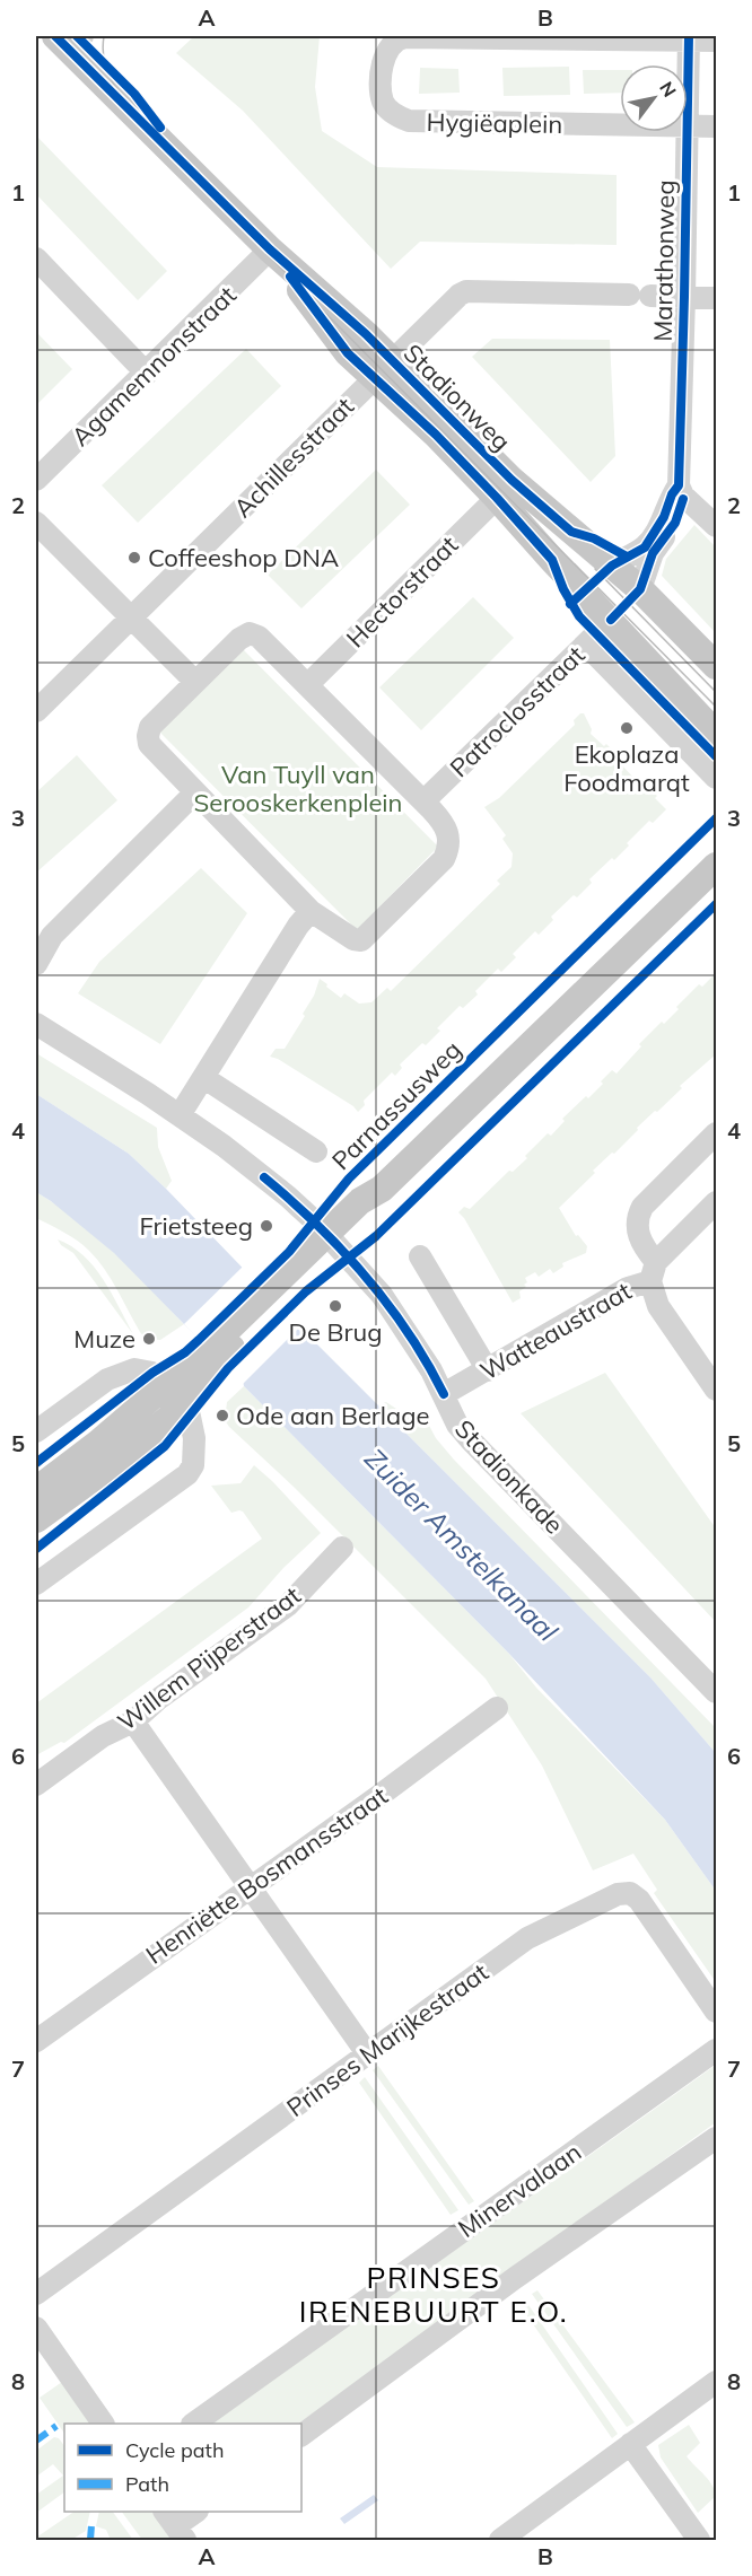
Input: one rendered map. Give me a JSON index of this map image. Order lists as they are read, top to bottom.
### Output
{
  "streets": {
    "main road": ["Stadionweg", "Parnassusweg"],
    "street": [
      "Hygiëaplein",
      "Marathonweg",
      "Agamemnonstraat",
      "Achillesstraat",
      "Hectorstraat",
      "Patroclosstraat",
      "Watteaustraat",
      "Stadionkade",
      "Willem Pijperstraat",
      "Henriëtte Bosmansstraat",
      "Prinses Marijkestraat",
      "Minervalaan"
    ]
  },
  "crossings": [
    ["Hygiëaplein", "Marathonweg"],
    ["Marathonweg", "Achillesstraat"],
    ["Agamemnonstraat", "Stadionweg"],
    ["Stadionweg", "Achillesstraat"],
    ["Stadionweg", "Hectorstraat"],
    ["Stadionweg", "Patroclosstraat"],
    ["Parnassusweg", "Stadionkade"],
    ["Watteaustraat", "Stadionkade"]
  ],
  "districts": ["PRINSES IRENEBUURT E.O."],
  "water": ["Zuider Amstelkanaal"],
  "parks": ["Van Tuyll van Serooskerkenplein"],
  "places": [
    "Coffeeshop DNA",
    "Ekoplaza Foodmarqt",
    "Frietsteeg",
    "De Brug",
    "Muze",
    "Ode aan Berlage"
  ],
  "legend": ["Cycle path", "Path"],
  "north": "top right",
  "grid": {
    "columns": ["A", "B"],
    "rows": [
      "1",
      "2",
      "3",
      "4",
      "5",
      "6",
      "7",
      "8"
    ]
  }
}
